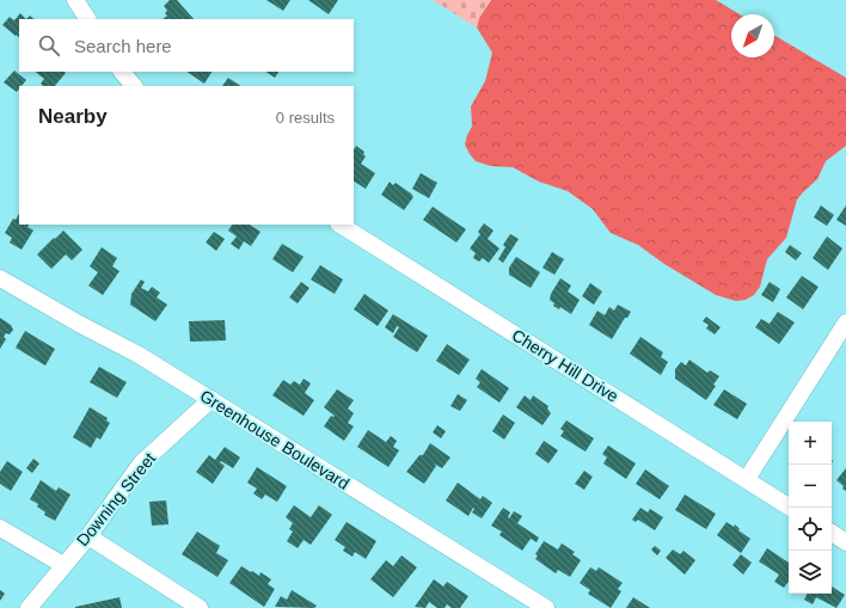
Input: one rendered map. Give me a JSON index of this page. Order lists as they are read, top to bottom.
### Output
{
  "streets": {
    "street": ["Cherry Hill Drive", "Greenhouse Boulevard", "Downing Street"]
  },
  "crossings": [
    ["Greenhouse Boulevard", "Downing Street"]
  ],
  "north": "bottom left",
  "page": {
    "search": "Search here",
    "heading": ["Nearby", "0 results"],
    "map_buttons": ["+", "−"]
  }
}
